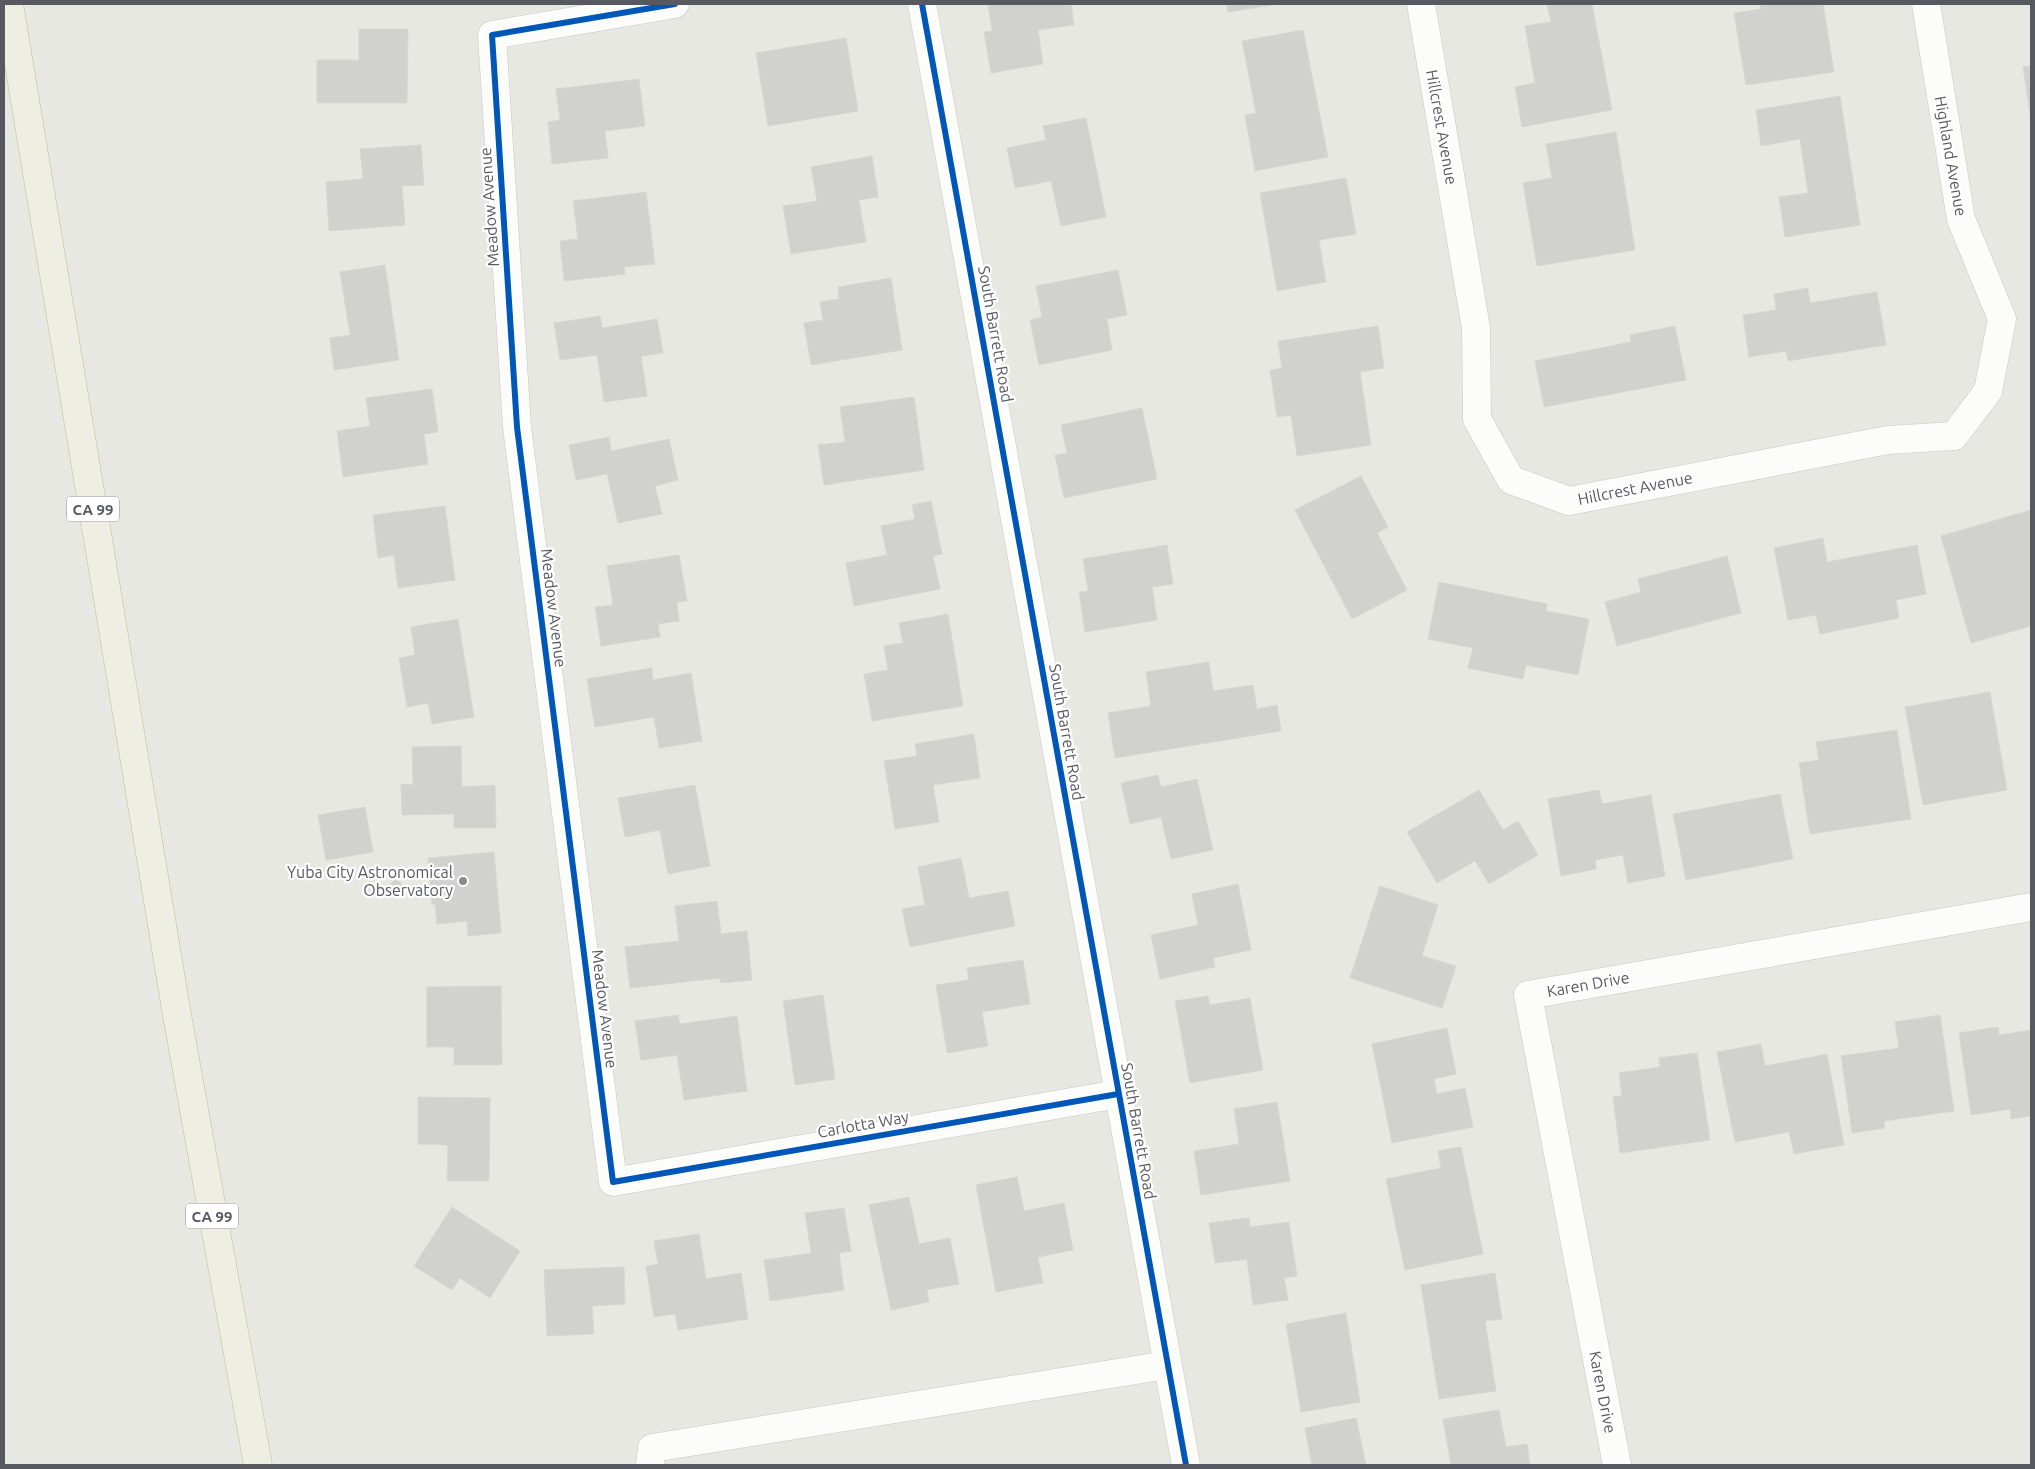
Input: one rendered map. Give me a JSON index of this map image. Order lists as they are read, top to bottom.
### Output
{
  "streets": {
    "highway": ["CA 99"],
    "street": [
      "Hillcrest Avenue",
      "Highland Avenue",
      "Meadow Avenue",
      "South Barrett Road",
      "Karen Drive",
      "Carlotta Way"
    ]
  },
  "crossings": [
    ["Hillcrest Avenue", "Highland Avenue"],
    ["Meadow Avenue", "Carlotta Way"],
    ["South Barrett Road", "Carlotta Way"]
  ],
  "places": ["Yuba City Astronomical Observatory"]
}
